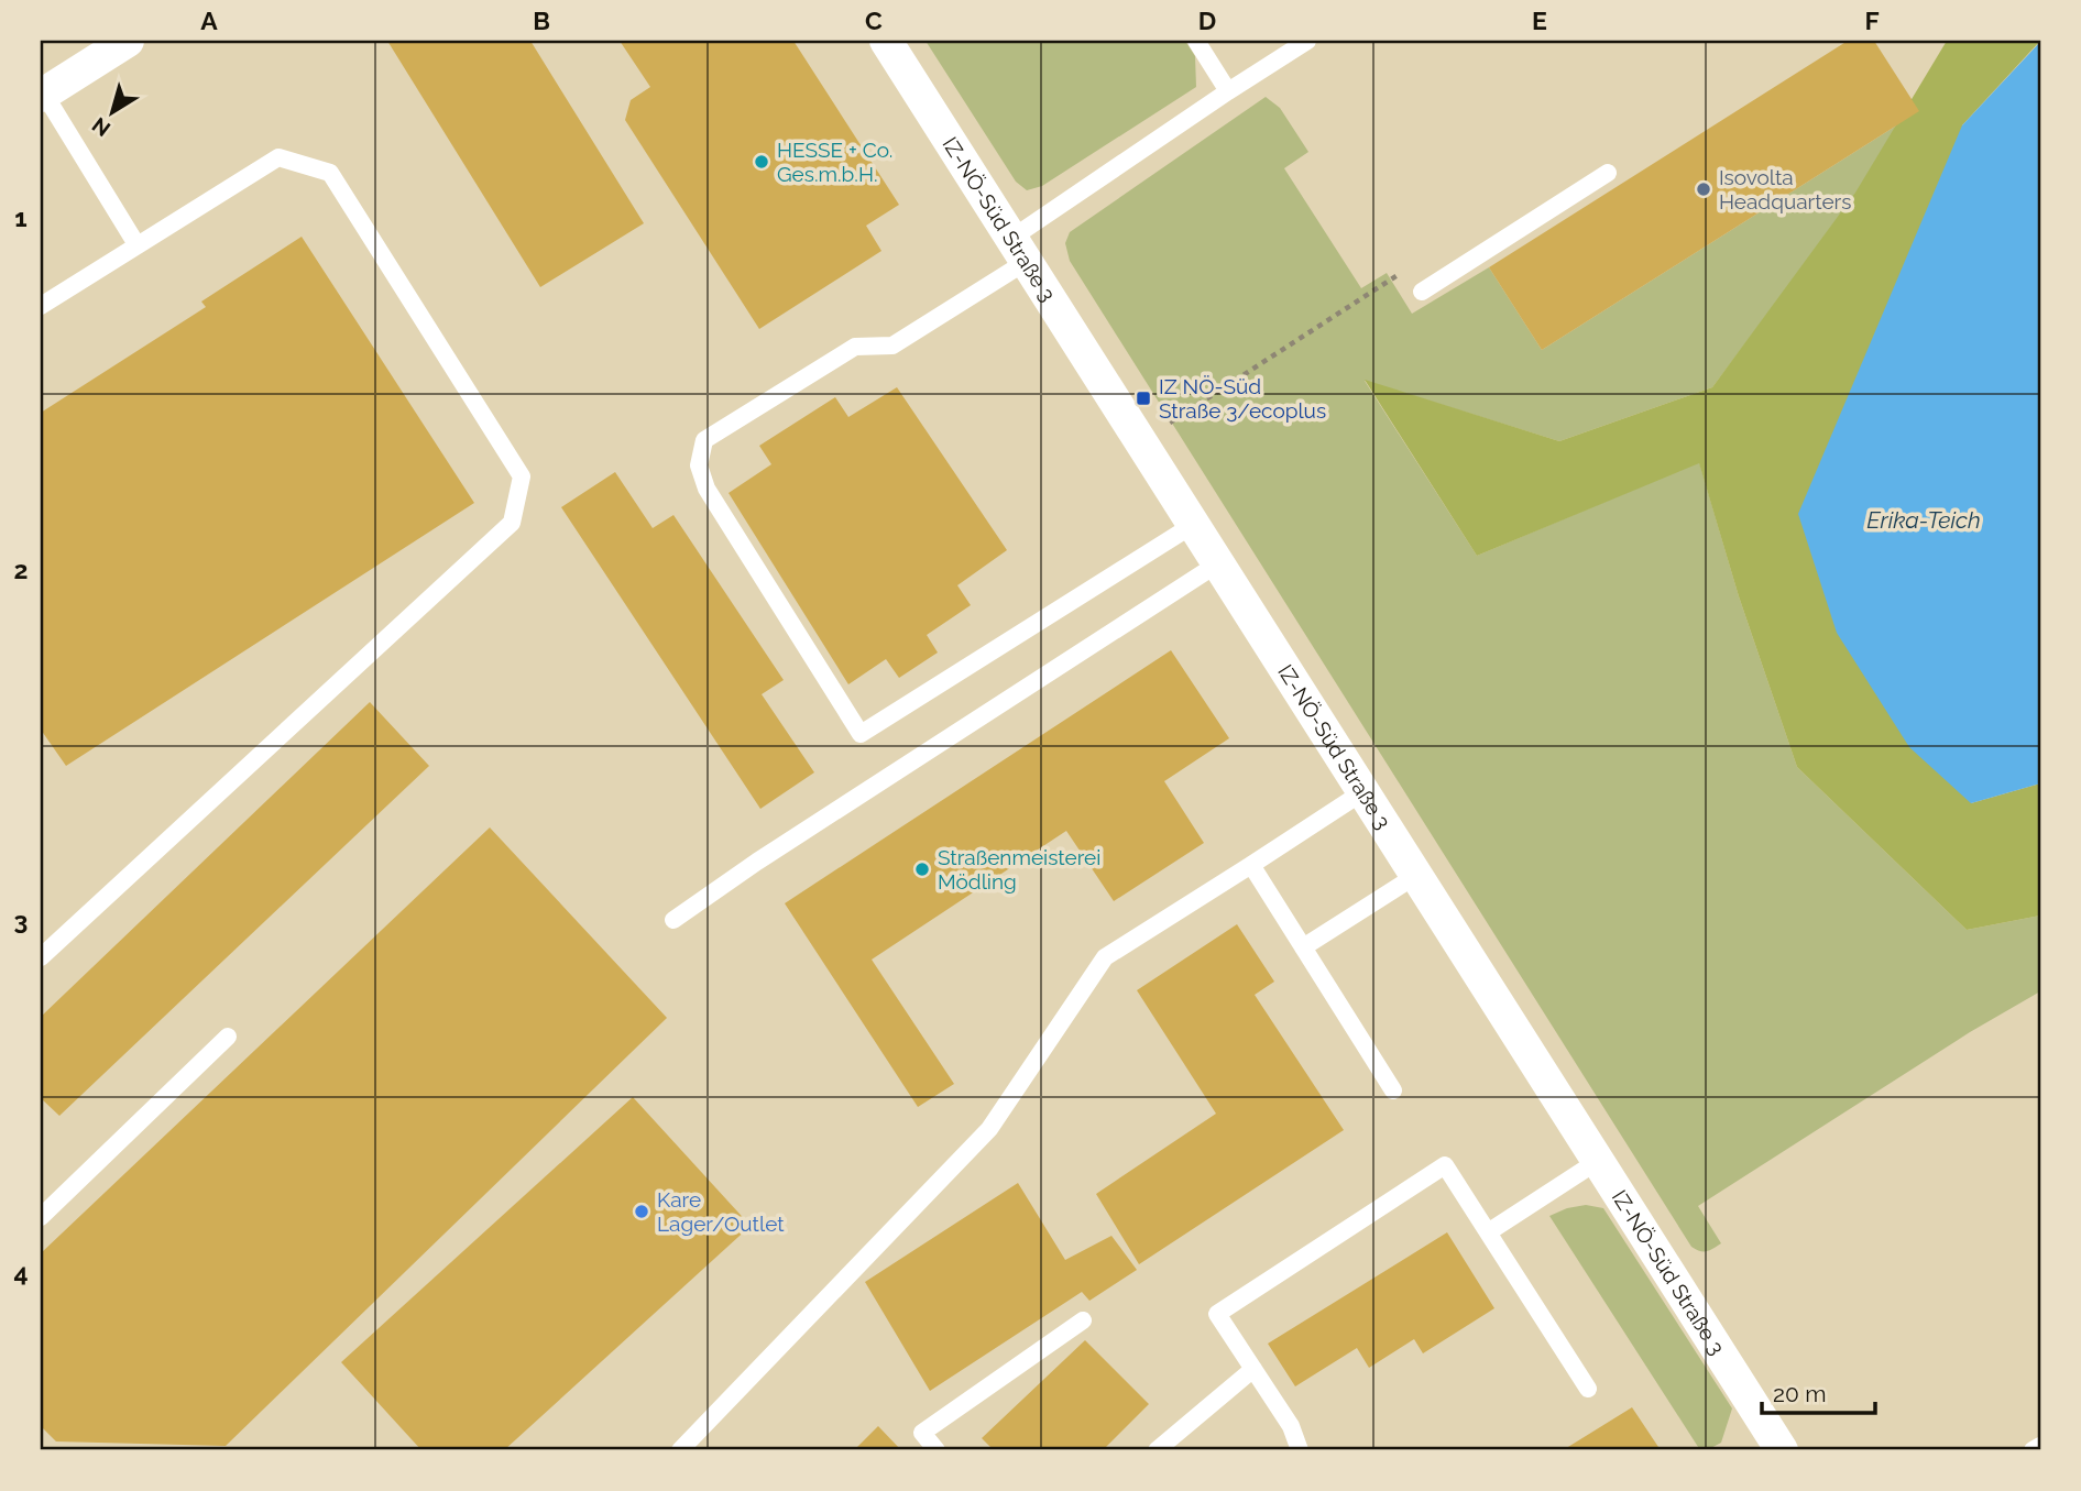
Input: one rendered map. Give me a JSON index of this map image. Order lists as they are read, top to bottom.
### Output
{
  "streets": {
    "street": ["IZ-NÖ-Süd Straße 3"]
  },
  "water": ["Erika-Teich"],
  "places": {
    "other": [
      "HESSE + Co. Ges.m.b.H.",
      "Isovolta Headquarters",
      "Straßenmeisterei Mödling",
      "Kare Lager/Outlet"
    ],
    "transit": ["IZ NÖ-Süd Straße 3/ecoplus"]
  },
  "scale_bar": "20 m",
  "north": "bottom left",
  "grid": {
    "columns": [
      "A",
      "B",
      "C",
      "D",
      "E",
      "F"
    ],
    "rows": [
      "1",
      "2",
      "3",
      "4"
    ]
  }
}
